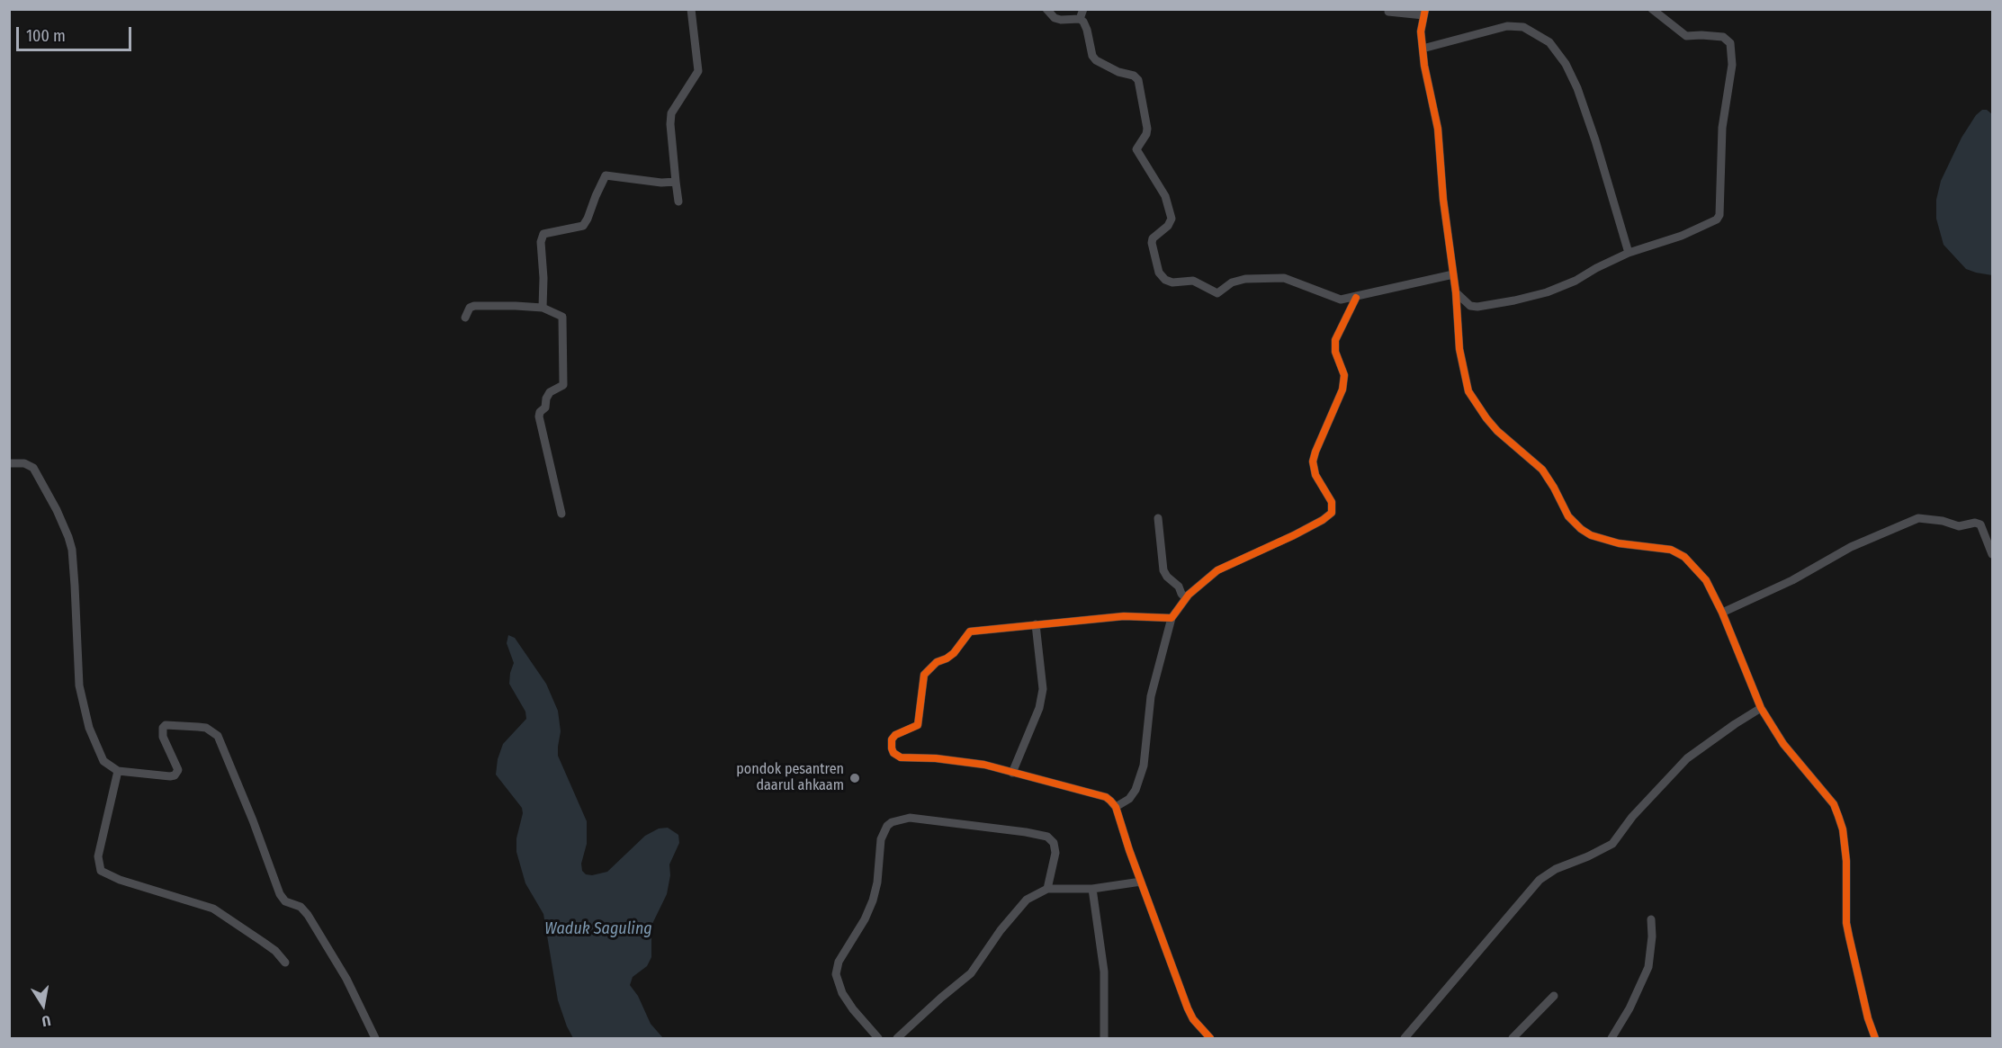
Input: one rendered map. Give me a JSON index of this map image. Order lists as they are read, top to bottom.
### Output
{
  "water": ["Waduk Saguling"],
  "places": ["pondok pesantren daarul ahkaam"],
  "scale_bar": "100 m",
  "north": "bottom"
}
